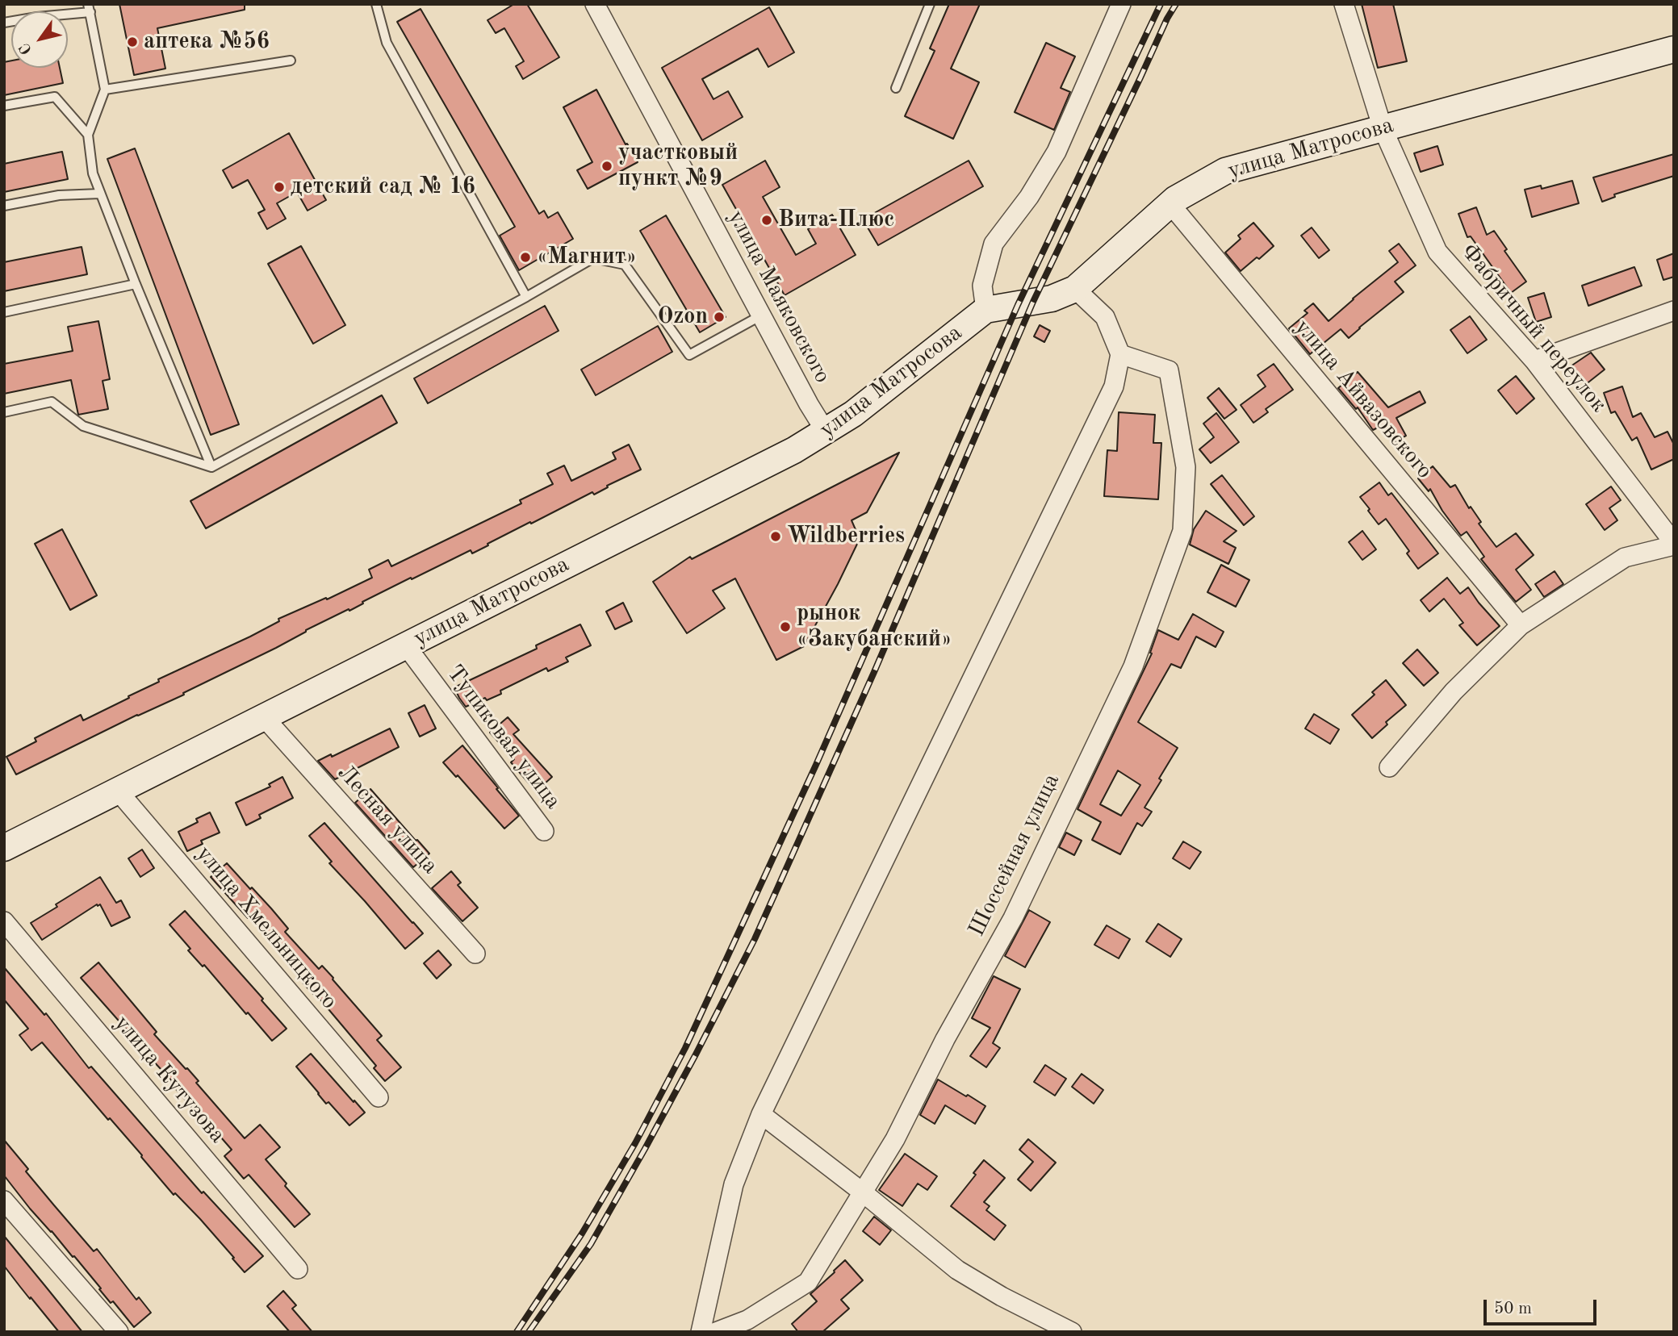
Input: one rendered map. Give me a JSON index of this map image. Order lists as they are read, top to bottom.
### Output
{
  "streets": {
    "main road": ["улица Матросова"],
    "street": [
      "улица Маяковского",
      "Фабричный переулок",
      "улица Айвазовского",
      "Тупиковая улица",
      "Лесная улица",
      "Шоссейная улица",
      "улица Хмельницкого",
      "улица Кутузова"
    ]
  },
  "crossings": [
    ["улица Матросова", "улица Маяковского"],
    ["улица Матросова", "Фабричный переулок"],
    ["улица Матросова", "улица Айвазовского"],
    ["улица Матросова", "Тупиковая улица"],
    ["улица Матросова", "Лесная улица"],
    ["улица Матросова", "улица Хмельницкого"],
    ["Фабричный переулок", "улица Айвазовского"]
  ],
  "places": [
    "аптека №56",
    "участковый пункт №9",
    "детский сад № 16",
    "Вита-Плюс",
    "«Магнит»",
    "Ozon",
    "Wildberries",
    "рынок «Закубанский»"
  ],
  "scale_bar": "50 m",
  "north": "bottom left"
}
